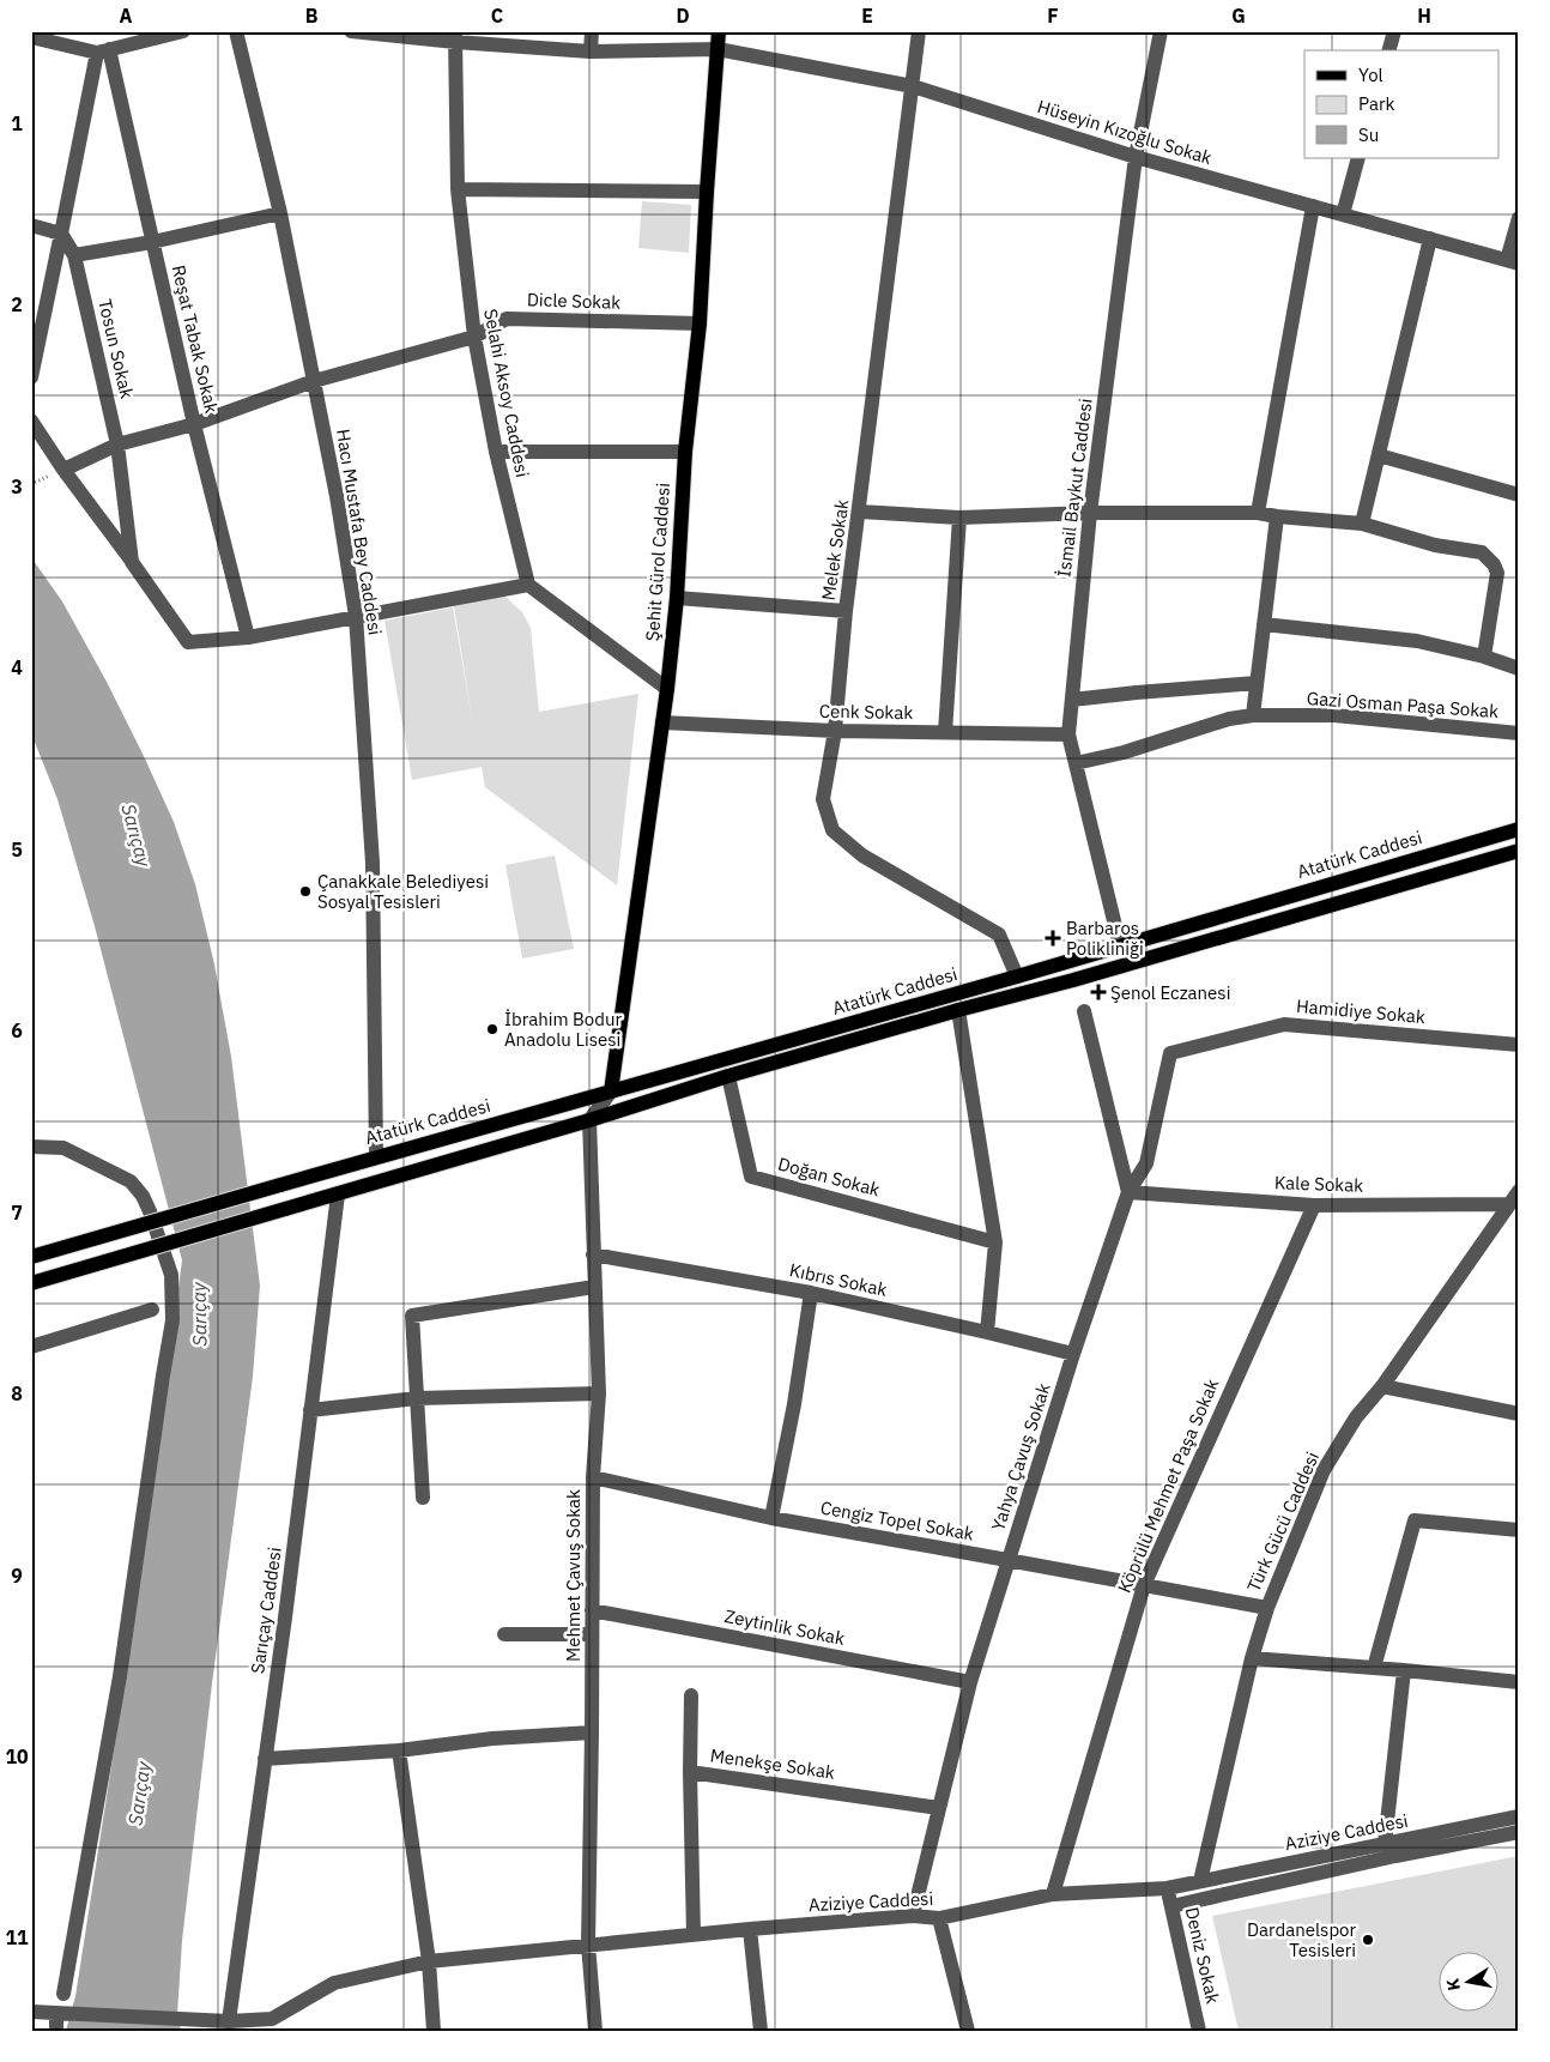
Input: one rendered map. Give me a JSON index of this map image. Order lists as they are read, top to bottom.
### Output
{
  "streets": {
    "main road": ["Şehit Gürol Caddesi", "Atatürk Caddesi"],
    "street": [
      "Hüseyin Kızoğlu Sokak",
      "Dicle Sokak",
      "Reşat Tabak Sokak",
      "Tosun Sokak",
      "Selahi Aksoy Caddesi",
      "İsmail Baykut Caddesi",
      "Hacı Mustafa Bey Caddesi",
      "Melek Sokak",
      "Gazi Osman Paşa Sokak",
      "Cenk Sokak",
      "Hamidiye Sokak",
      "Doğan Sokak",
      "Kale Sokak",
      "Kıbrıs Sokak",
      "Yahya Çavuş Sokak",
      "Köprülü Mehmet Paşa Sokak",
      "Cengiz Topel Sokak",
      "Türk Gücü Caddesi",
      "Mehmet Çavuş Sokak",
      "Sarıçay Caddesi",
      "Zeytinlik Sokak",
      "Menekşe Sokak",
      "Aziziye Caddesi",
      "Deniz Sokak"
    ]
  },
  "crossings": [
    ["Hüseyin Kızoğlu Sokak", "Selahi Aksoy Caddesi"],
    ["Hüseyin Kızoğlu Sokak", "İsmail Baykut Caddesi"],
    ["Hüseyin Kızoğlu Sokak", "Melek Sokak"],
    ["Hüseyin Kızoğlu Sokak", "Şehit Gürol Caddesi"],
    ["Dicle Sokak", "Reşat Tabak Sokak"],
    ["Dicle Sokak", "Tosun Sokak"],
    ["Dicle Sokak", "Selahi Aksoy Caddesi"],
    ["Dicle Sokak", "Hacı Mustafa Bey Caddesi"],
    ["Dicle Sokak", "Şehit Gürol Caddesi"],
    ["Reşat Tabak Sokak", "Tosun Sokak"],
    ["İsmail Baykut Caddesi", "Gazi Osman Paşa Sokak"],
    ["İsmail Baykut Caddesi", "Cenk Sokak"],
    ["İsmail Baykut Caddesi", "Atatürk Caddesi"],
    ["Hacı Mustafa Bey Caddesi", "Atatürk Caddesi"],
    ["Melek Sokak", "Cenk Sokak"],
    ["Melek Sokak", "Atatürk Caddesi"],
    ["Şehit Gürol Caddesi", "Cenk Sokak"],
    ["Şehit Gürol Caddesi", "Atatürk Caddesi"],
    ["Atatürk Caddesi", "Doğan Sokak"],
    ["Atatürk Caddesi", "Mehmet Çavuş Sokak"],
    ["Atatürk Caddesi", "Sarıçay Caddesi"],
    ["Hamidiye Sokak", "Kale Sokak"],
    ["Hamidiye Sokak", "Yahya Çavuş Sokak"],
    ["Kale Sokak", "Yahya Çavuş Sokak"],
    ["Kale Sokak", "Köprülü Mehmet Paşa Sokak"],
    ["Kale Sokak", "Türk Gücü Caddesi"],
    ["Kıbrıs Sokak", "Yahya Çavuş Sokak"],
    ["Kıbrıs Sokak", "Mehmet Çavuş Sokak"],
    ["Yahya Çavuş Sokak", "Cengiz Topel Sokak"],
    ["Yahya Çavuş Sokak", "Zeytinlik Sokak"],
    ["Yahya Çavuş Sokak", "Menekşe Sokak"],
    ["Yahya Çavuş Sokak", "Aziziye Caddesi"],
    ["Köprülü Mehmet Paşa Sokak", "Cengiz Topel Sokak"],
    ["Köprülü Mehmet Paşa Sokak", "Aziziye Caddesi"],
    ["Cengiz Topel Sokak", "Türk Gücü Caddesi"],
    ["Cengiz Topel Sokak", "Mehmet Çavuş Sokak"],
    ["Türk Gücü Caddesi", "Aziziye Caddesi"],
    ["Mehmet Çavuş Sokak", "Zeytinlik Sokak"],
    ["Mehmet Çavuş Sokak", "Aziziye Caddesi"],
    ["Sarıçay Caddesi", "Aziziye Caddesi"],
    ["Menekşe Sokak", "Aziziye Caddesi"],
    ["Aziziye Caddesi", "Deniz Sokak"]
  ],
  "water": ["Sarıçay"],
  "places": {
    "other": ["Çanakkale Belediyesi Sosyal Tesisleri", "İbrahim Bodur Anadolu Lisesi", "Dardanelspor Tesisleri"],
    "health": ["Barbaros Polikliniği", "Şenol Eczanesi"]
  },
  "legend": ["Yol", "Park", "Su"],
  "north": "left",
  "grid": {
    "columns": [
      "A",
      "B",
      "C",
      "D",
      "E",
      "F",
      "G",
      "H"
    ],
    "rows": [
      "1",
      "2",
      "3",
      "4",
      "5",
      "6",
      "7",
      "8",
      "9",
      "10",
      "11"
    ]
  }
}
